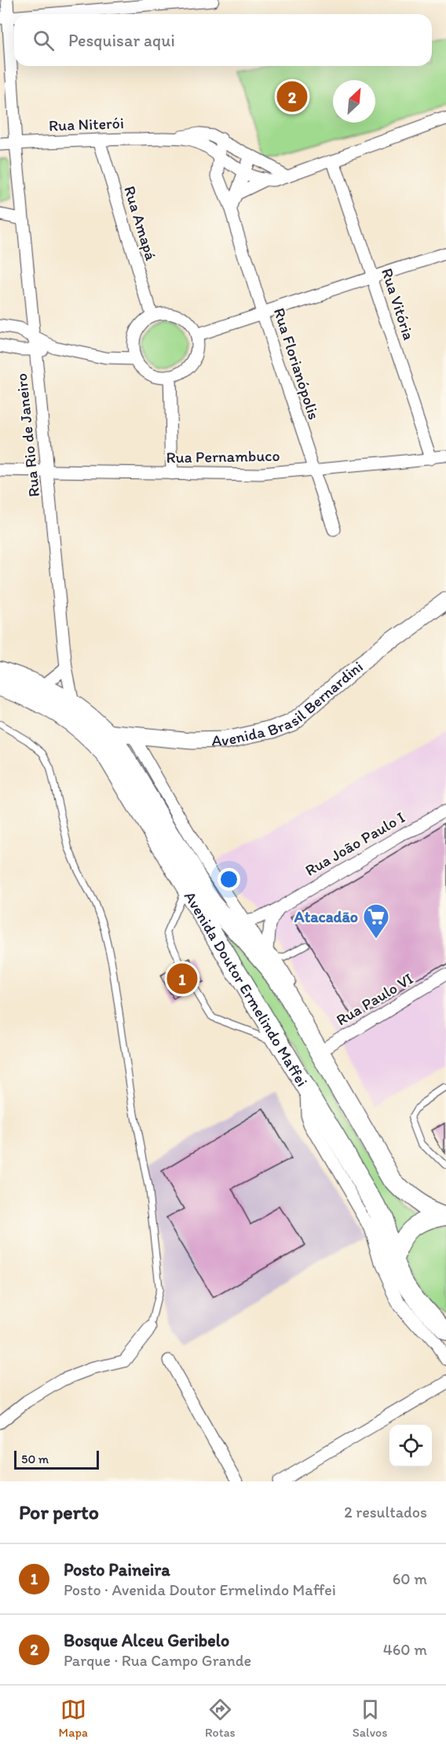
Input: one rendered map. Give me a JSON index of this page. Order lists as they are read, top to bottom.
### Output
{
  "streets": {
    "main road": ["Avenida Doutor Ermelindo Maffei"],
    "street": [
      "Rua Niterói",
      "Rua Amapá",
      "Rua Vitória",
      "Rua Florianópolis",
      "Rua Rio de Janeiro",
      "Rua Pernambuco",
      "Avenida Brasil Bernardini",
      "Rua João Paulo I",
      "Rua Paulo VI"
    ]
  },
  "crossings": [
    ["Rua Niterói", "Rua Amapá"],
    ["Rua Niterói", "Rua Florianópolis"],
    ["Rua Niterói", "Rua Rio de Janeiro"],
    ["Rua Vitória", "Rua Pernambuco"],
    ["Rua Florianópolis", "Rua Pernambuco"],
    ["Rua Rio de Janeiro", "Rua Pernambuco"],
    ["Rua Rio de Janeiro", "Avenida Doutor Ermelindo Maffei"],
    ["Avenida Brasil Bernardini", "Avenida Doutor Ermelindo Maffei"],
    ["Rua João Paulo I", "Avenida Doutor Ermelindo Maffei"],
    ["Avenida Doutor Ermelindo Maffei", "Rua Paulo VI"]
  ],
  "places": {
    "supermarket": ["Atacadão"]
  },
  "scale_bar": "50 m",
  "north": "top right",
  "page": {
    "search": "Pesquisar aqui",
    "pins": ["2", "1"],
    "scale": "50 m",
    "heading": ["Por perto", "2 resultados"],
    "list": [
      {
        "mark": "1",
        "name": "Posto Paineira",
        "note": "Posto · Avenida Doutor Ermelindo Maffei",
        "value": "60 m"
      },
      {
        "mark": "2",
        "name": "Bosque Alceu Geribelo",
        "note": "Parque · Rua Campo Grande",
        "value": "460 m"
      }
    ],
    "nav": ["Mapa", "Rotas", "Salvos"]
  }
}
